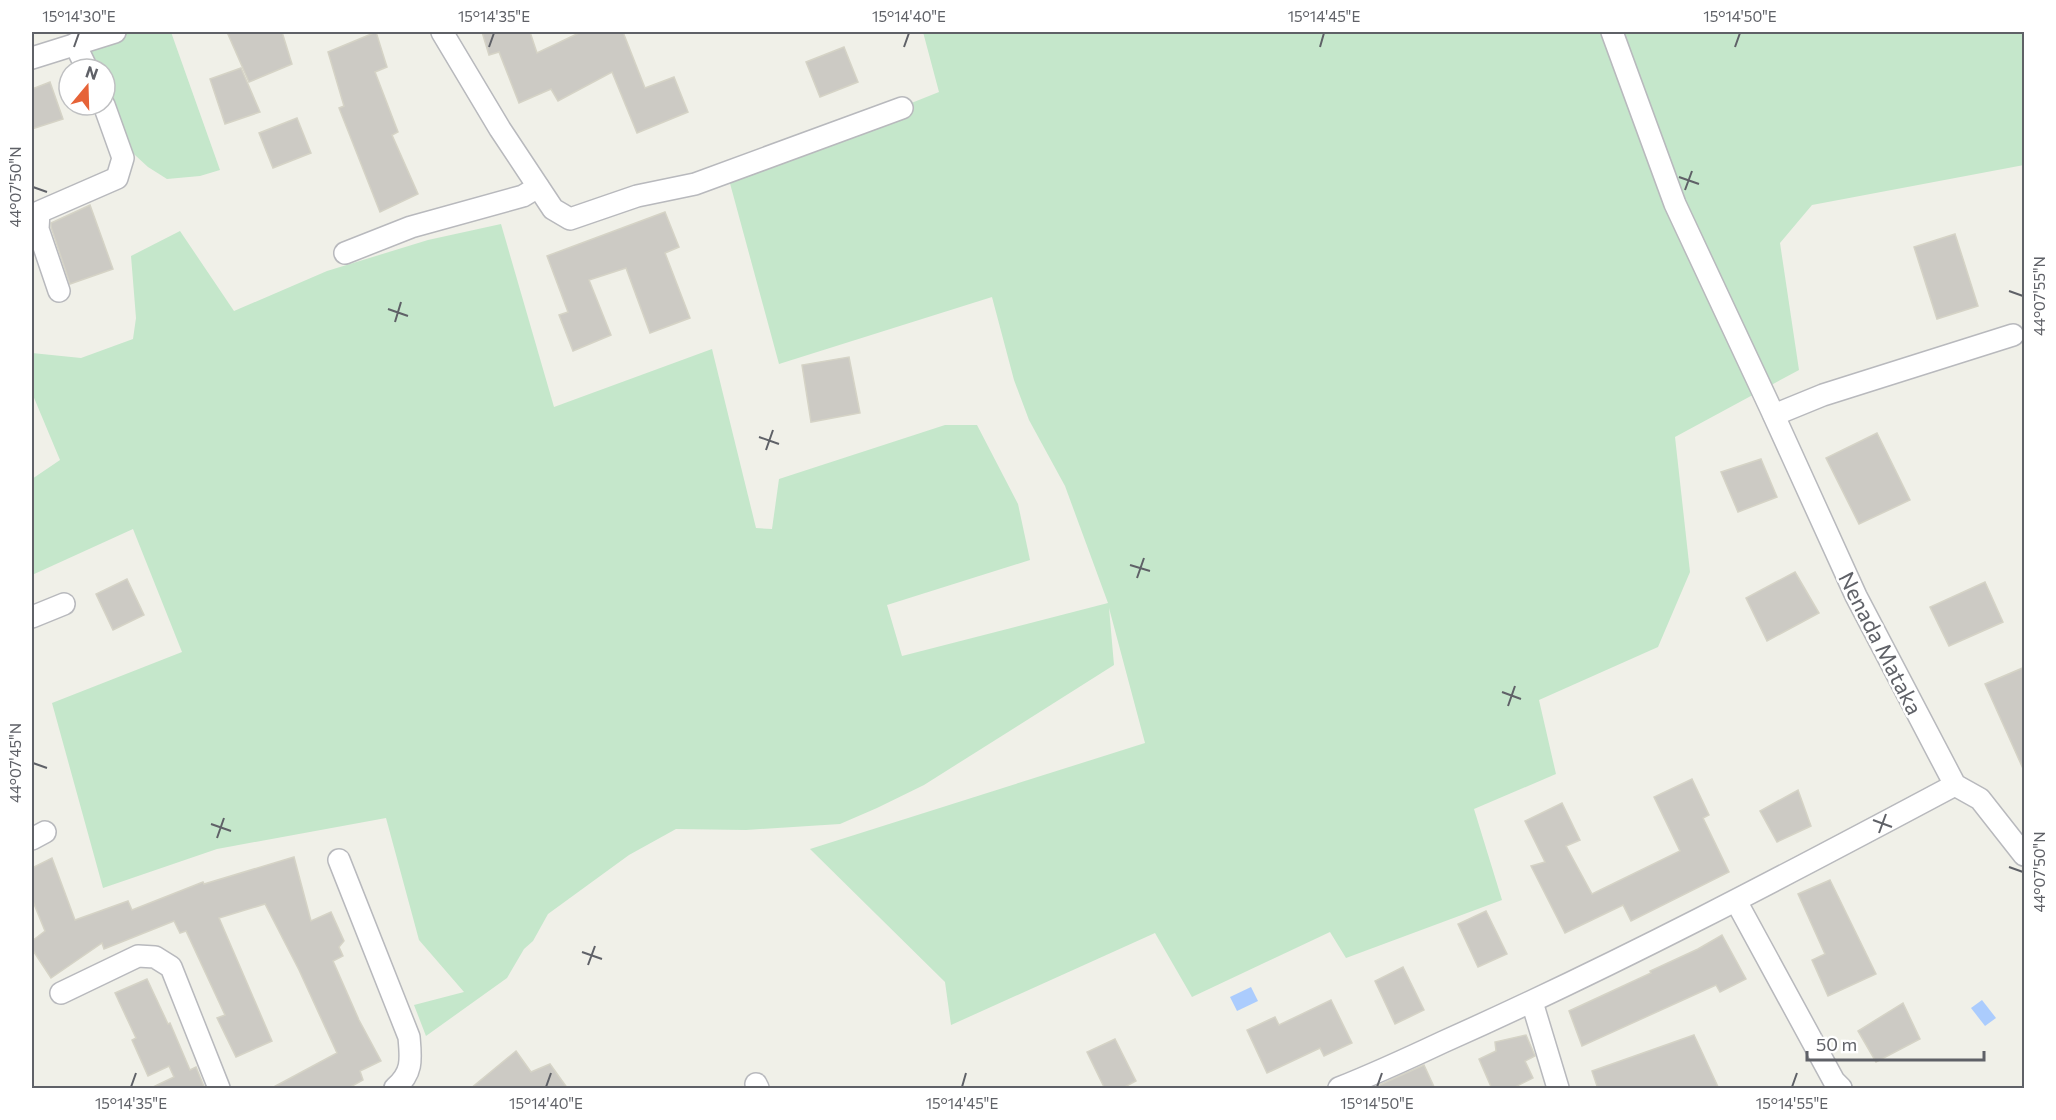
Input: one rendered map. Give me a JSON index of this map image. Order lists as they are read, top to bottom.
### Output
{
  "streets": {
    "street": ["Nenada Mataka"]
  },
  "scale_bar": "50 m",
  "north": "top",
  "coordinates": [
    "15°14'30\"E",
    "15°14'35\"E",
    "15°14'40\"E",
    "15°14'45\"E",
    "15°14'50\"E",
    "44°07'50\"N",
    "44°07'55\"N",
    "44°07'45\"N",
    "15°14'55\"E"
  ]
}
